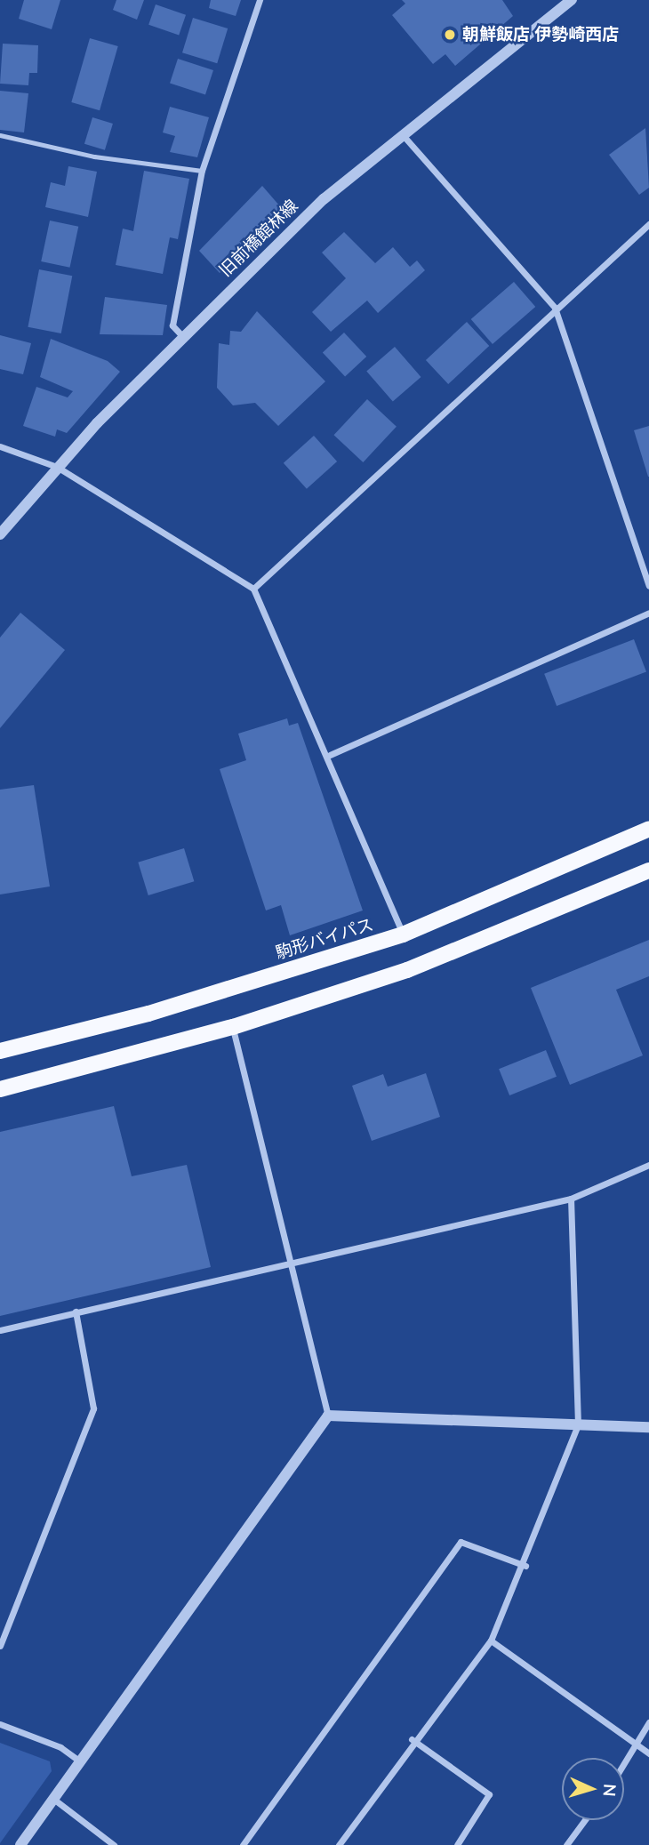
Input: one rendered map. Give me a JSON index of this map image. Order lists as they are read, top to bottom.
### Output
{
  "streets": {
    "main road": ["駒形バイパス"],
    "street": ["旧前橋館林線"]
  },
  "places": ["朝鮮飯店 伊勢崎西店"],
  "north": "right"
}
